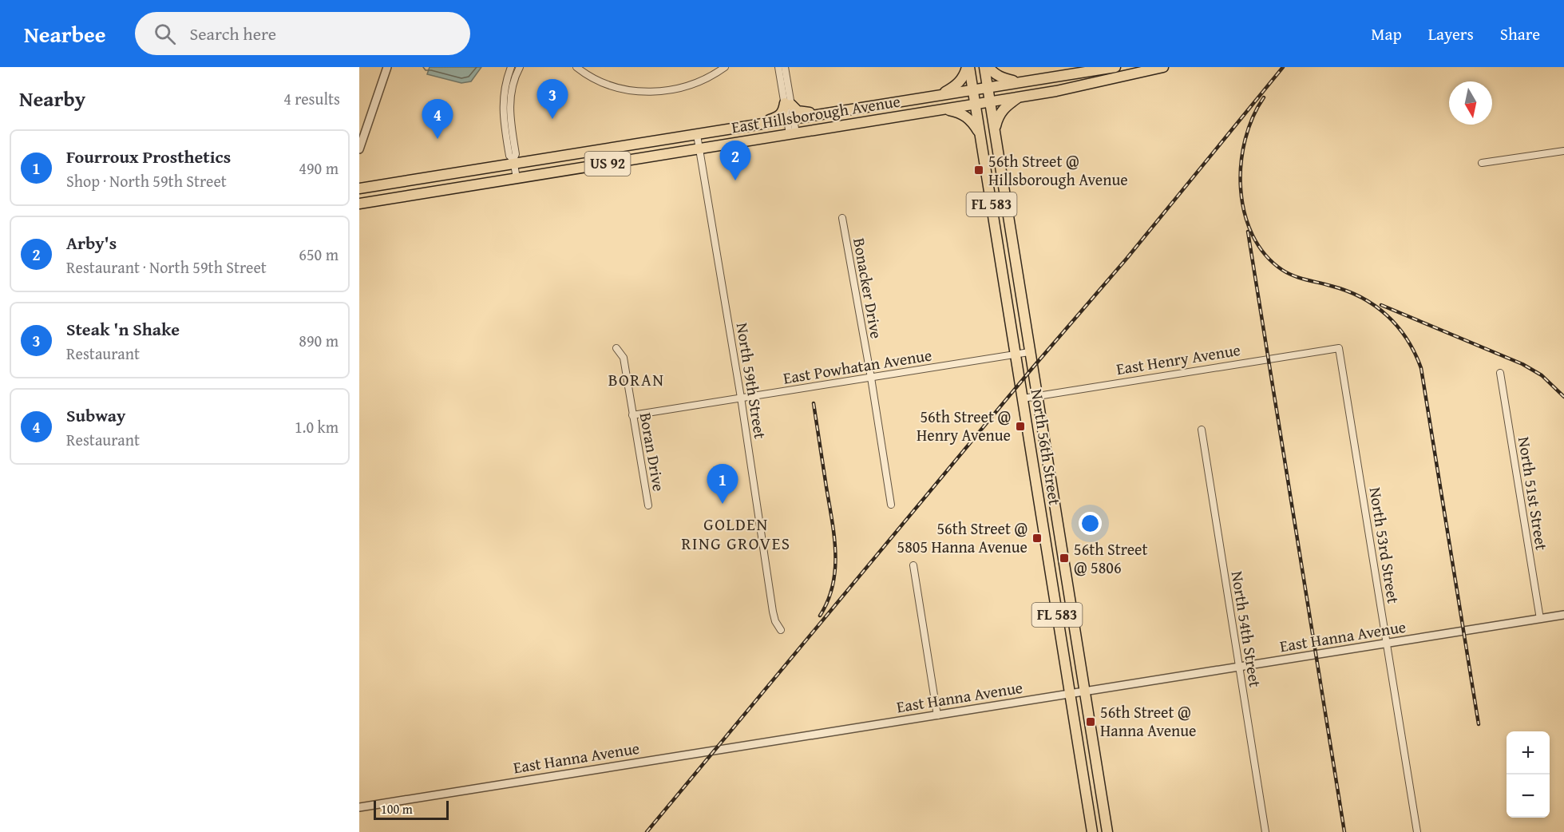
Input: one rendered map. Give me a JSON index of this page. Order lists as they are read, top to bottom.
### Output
{
  "streets": {
    "main road": [
      "East Hillsborough Avenue",
      "US 92",
      "FL 583",
      "North 56th Street"
    ],
    "street": [
      "Bonacker Drive",
      "East Henry Avenue",
      "East Powhatan Avenue",
      "North 59th Street",
      "Boran Drive",
      "North 51st Street",
      "North 53rd Street",
      "North 54th Street",
      "East Hanna Avenue"
    ]
  },
  "crossings": [
    ["East Hillsborough Avenue", "North 59th Street"],
    ["East Hillsborough Avenue", "North 56th Street"],
    ["Bonacker Drive", "East Powhatan Avenue"],
    ["East Henry Avenue", "North 56th Street"],
    ["East Henry Avenue", "North 53rd Street"],
    ["East Powhatan Avenue", "North 59th Street"],
    ["East Powhatan Avenue", "North 56th Street"],
    ["East Powhatan Avenue", "Boran Drive"],
    ["North 56th Street", "East Hanna Avenue"],
    ["North 51st Street", "East Hanna Avenue"],
    ["North 53rd Street", "East Hanna Avenue"],
    ["North 54th Street", "East Hanna Avenue"]
  ],
  "districts": ["BORAN", "GOLDEN RING GROVES"],
  "places": {
    "transit": [
      "56th Street @ Hillsborough Avenue",
      "56th Street @ Henry Avenue",
      "56th Street @ 5805 Hanna Avenue",
      "56th Street @ 5806",
      "56th Street @ Hanna Avenue"
    ]
  },
  "scale_bar": "100 m",
  "north": "bottom",
  "page": {
    "header": "Nearbee",
    "search": "Search here",
    "nav": ["Map", "Layers", "Share"],
    "heading": ["Nearby", "4 results"],
    "pins": [
      "3",
      "4",
      "2",
      "1"
    ],
    "list": [
      {
        "mark": "1",
        "name": "Fourroux Prosthetics",
        "note": "Shop · North 59th Street",
        "value": "490 m"
      },
      {
        "mark": "2",
        "name": "Arby's",
        "note": "Restaurant · North 59th Street",
        "value": "650 m"
      },
      {
        "mark": "3",
        "name": "Steak 'n Shake",
        "note": "Restaurant",
        "value": "890 m"
      },
      {
        "mark": "4",
        "name": "Subway",
        "note": "Restaurant",
        "value": "1.0 km"
      }
    ],
    "map_buttons": ["+", "−"],
    "scale": "100 m"
  }
}
